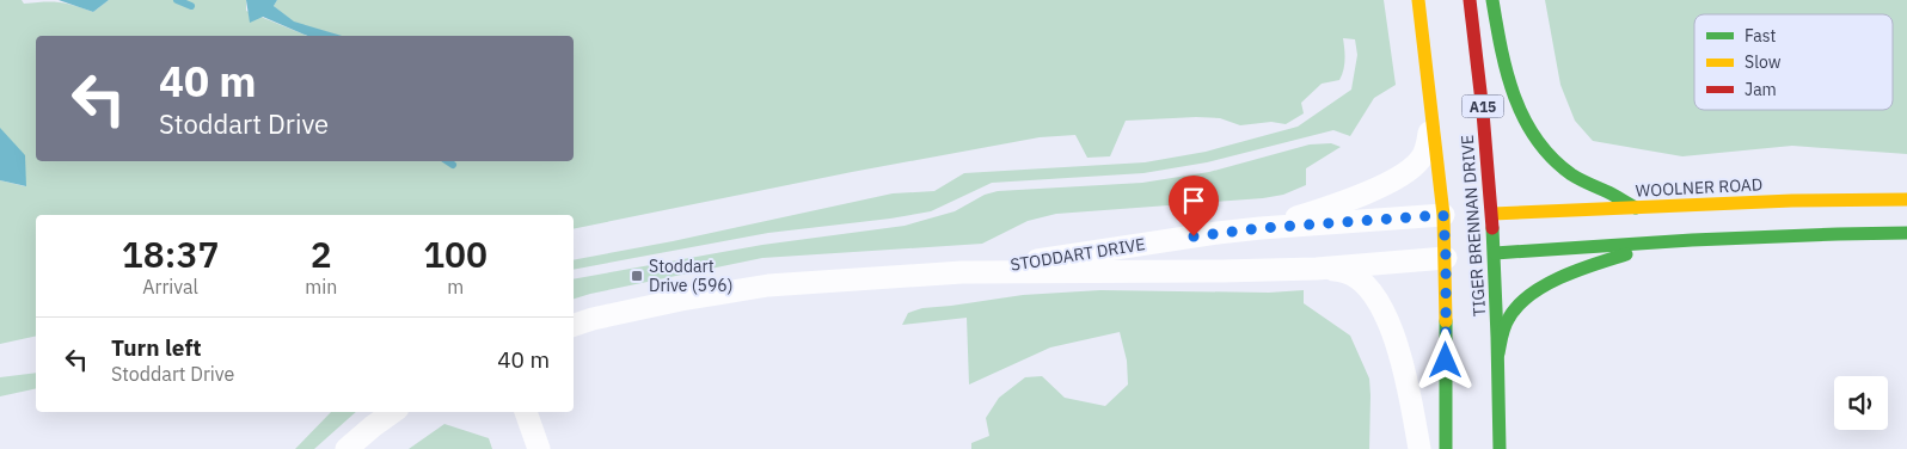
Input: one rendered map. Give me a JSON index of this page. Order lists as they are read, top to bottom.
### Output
{
  "streets": {
    "main road": ["A15", "WOOLNER ROAD", "TIGER BRENNAN DRIVE"],
    "street": ["STODDART DRIVE"]
  },
  "crossings": [
    ["WOOLNER ROAD", "TIGER BRENNAN DRIVE"],
    ["TIGER BRENNAN DRIVE", "STODDART DRIVE"]
  ],
  "places": {
    "transit": ["Stoddart Drive (596)"]
  },
  "legend": ["Fast", "Slow", "Jam"],
  "page": {
    "turn": ["40 m", "Stoddart Drive"],
    "eta": [
      "18:37",
      "Arrival",
      "2",
      "min",
      "100",
      "m"
    ],
    "list": [
      {
        "name": "Turn left",
        "note": "Stoddart Drive",
        "value": "40 m"
      }
    ]
  }
}
